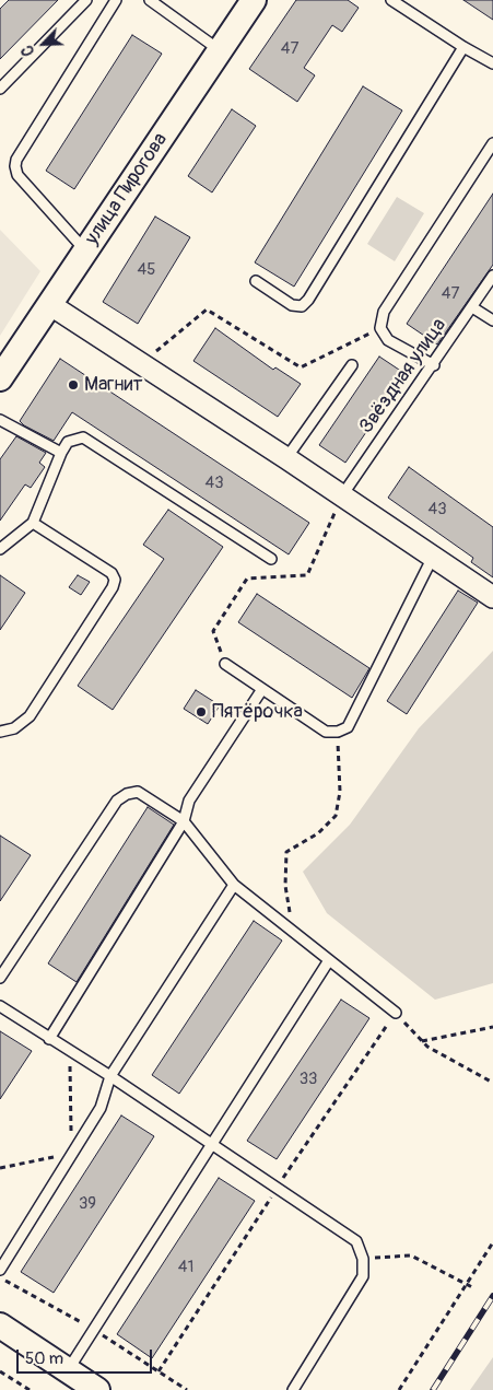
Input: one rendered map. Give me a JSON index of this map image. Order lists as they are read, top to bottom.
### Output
{
  "streets": {
    "street": ["улица Пирогова"],
    "lane": ["Звёздная улица"]
  },
  "places": ["Магнит", "Пятёрочка"],
  "house_numbers": [
    "47",
    "45",
    "47",
    "43",
    "43",
    "33",
    "39",
    "41"
  ],
  "scale_bar": "50 m",
  "north": "bottom left"
}
